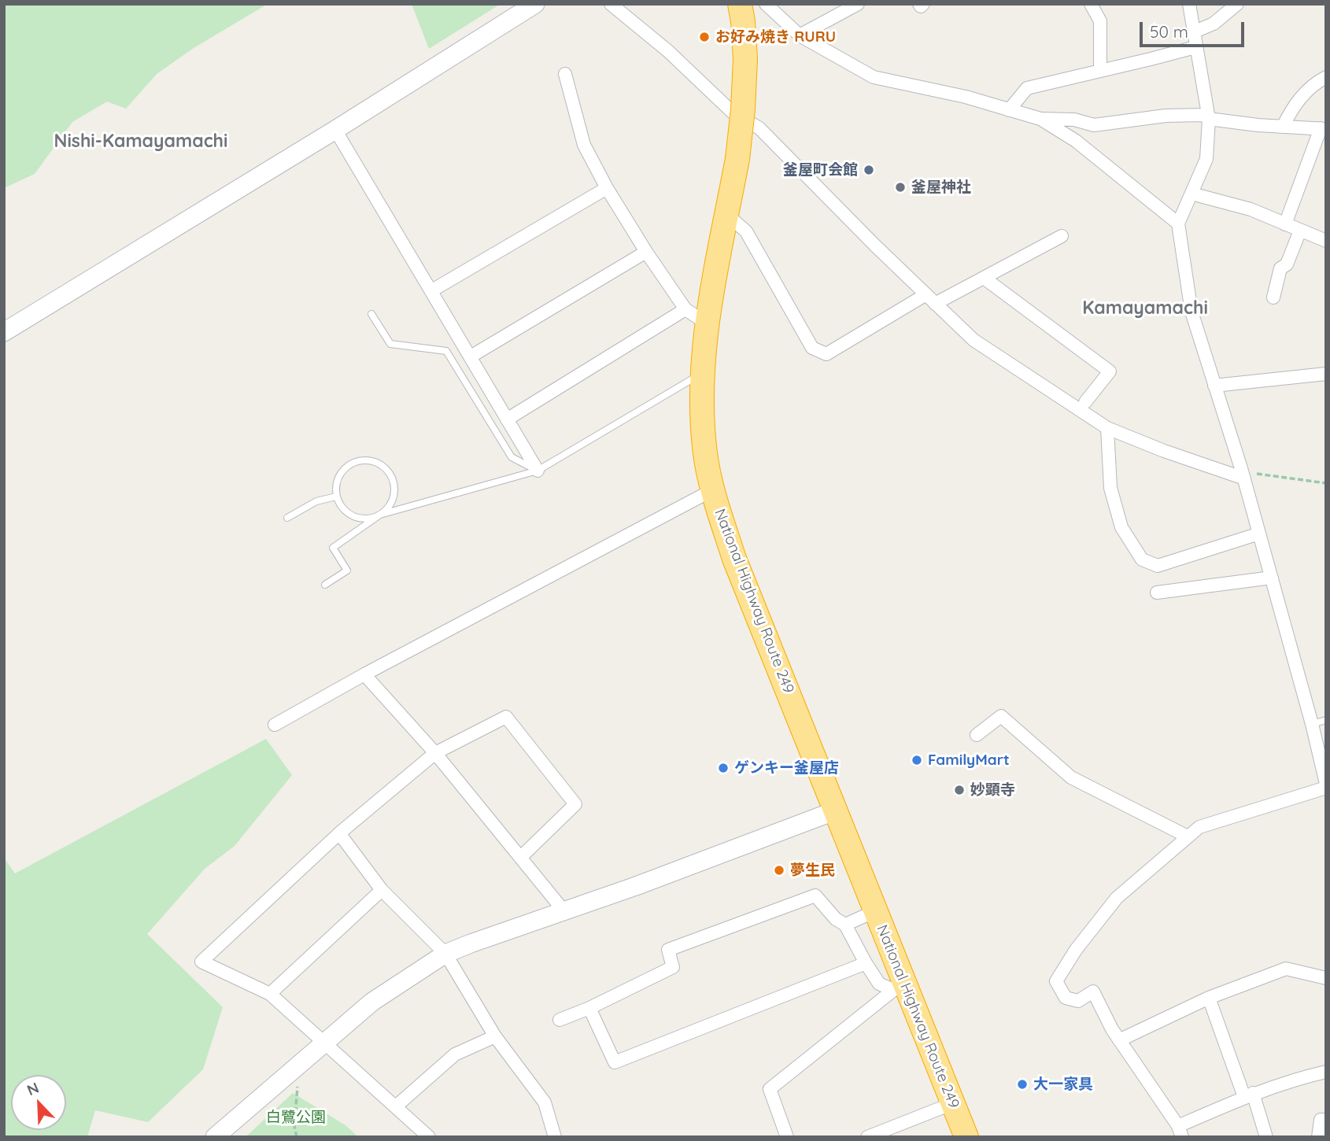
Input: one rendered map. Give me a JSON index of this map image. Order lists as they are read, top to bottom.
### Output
{
  "streets": {
    "highway": ["National Highway Route 249"]
  },
  "districts": ["Nishi-Kamayamachi", "Kamayamachi"],
  "parks": ["白鷺公園"],
  "places": [
    "お好み焼き RURU",
    "釜屋町会館",
    "釜屋神社",
    "FamilyMart",
    "ゲンキー釜屋店",
    "妙顕寺",
    "夢生民",
    "大一家具"
  ],
  "scale_bar": "50 m",
  "north": "top left"
}
